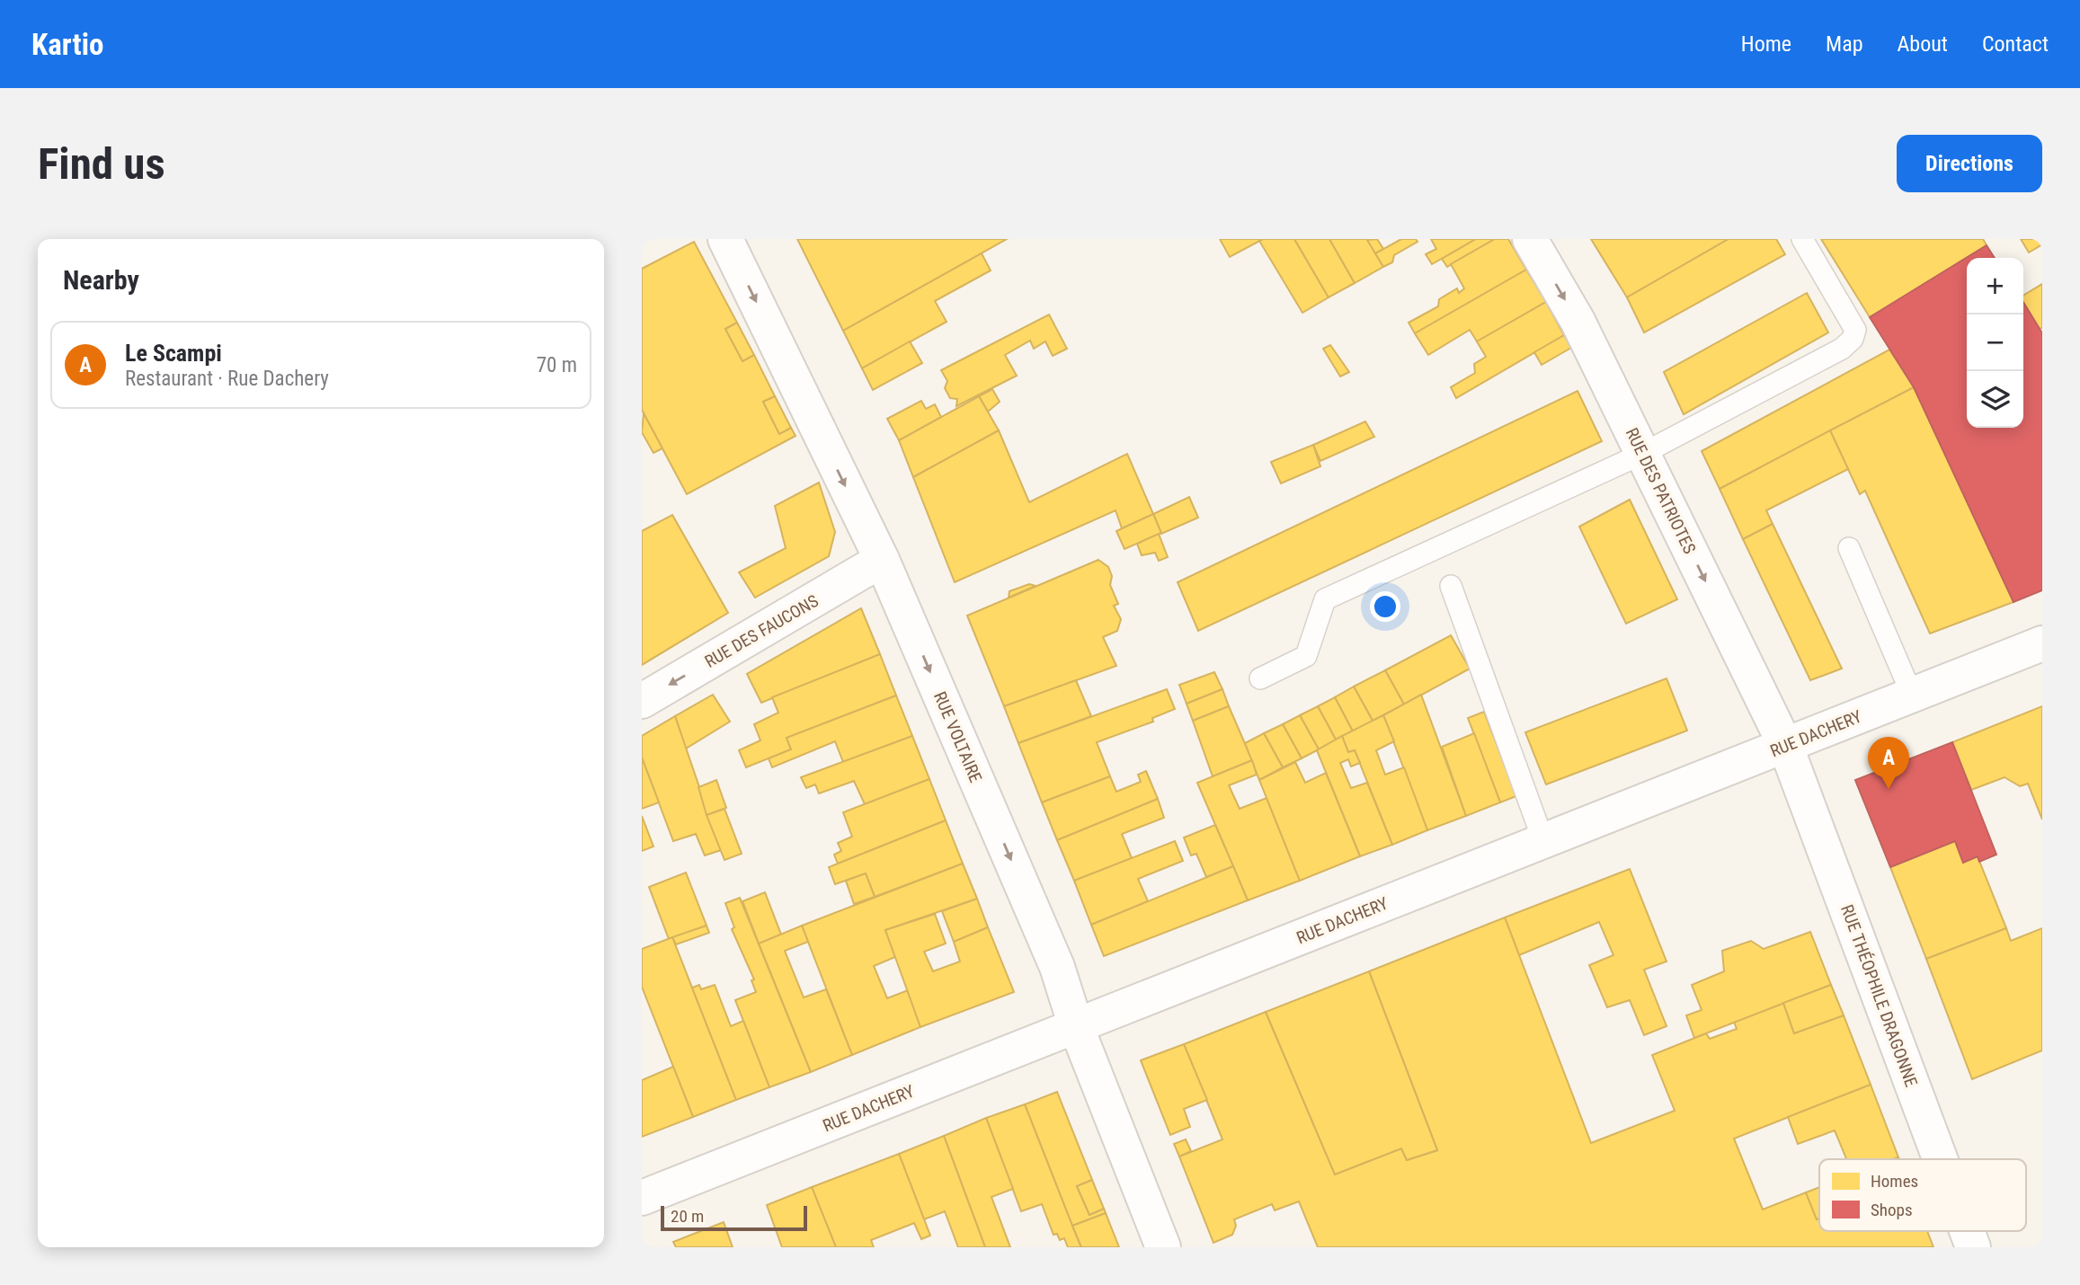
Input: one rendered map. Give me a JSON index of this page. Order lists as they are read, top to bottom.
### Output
{
  "streets": {
    "street": [
      "RUE DES PATRIOTES",
      "RUE DES FAUCONS",
      "RUE DACHERY",
      "RUE VOLTAIRE",
      "RUE THÉOPHILE DRAGONNE"
    ]
  },
  "crossings": [
    ["RUE DES PATRIOTES", "RUE DACHERY"],
    ["RUE DES PATRIOTES", "RUE THÉOPHILE DRAGONNE"],
    ["RUE DES FAUCONS", "RUE VOLTAIRE"],
    ["RUE DACHERY", "RUE VOLTAIRE"],
    ["RUE DACHERY", "RUE THÉOPHILE DRAGONNE"]
  ],
  "one_way": ["RUE DES PATRIOTES", "RUE DES FAUCONS", "RUE VOLTAIRE"],
  "legend": ["Homes", "Shops"],
  "scale_bar": "20 m",
  "page": {
    "header": "Kartio",
    "nav": [
      "Home",
      "Map",
      "About",
      "Contact"
    ],
    "buttons": "Directions",
    "title": "Find us",
    "heading": "Nearby",
    "map_buttons": ["+", "−"],
    "list": [
      {
        "mark": "A",
        "name": "Le Scampi",
        "note": "Restaurant · Rue Dachery",
        "value": "70 m"
      }
    ],
    "pins": "A",
    "scale": "20 m"
  }
}
